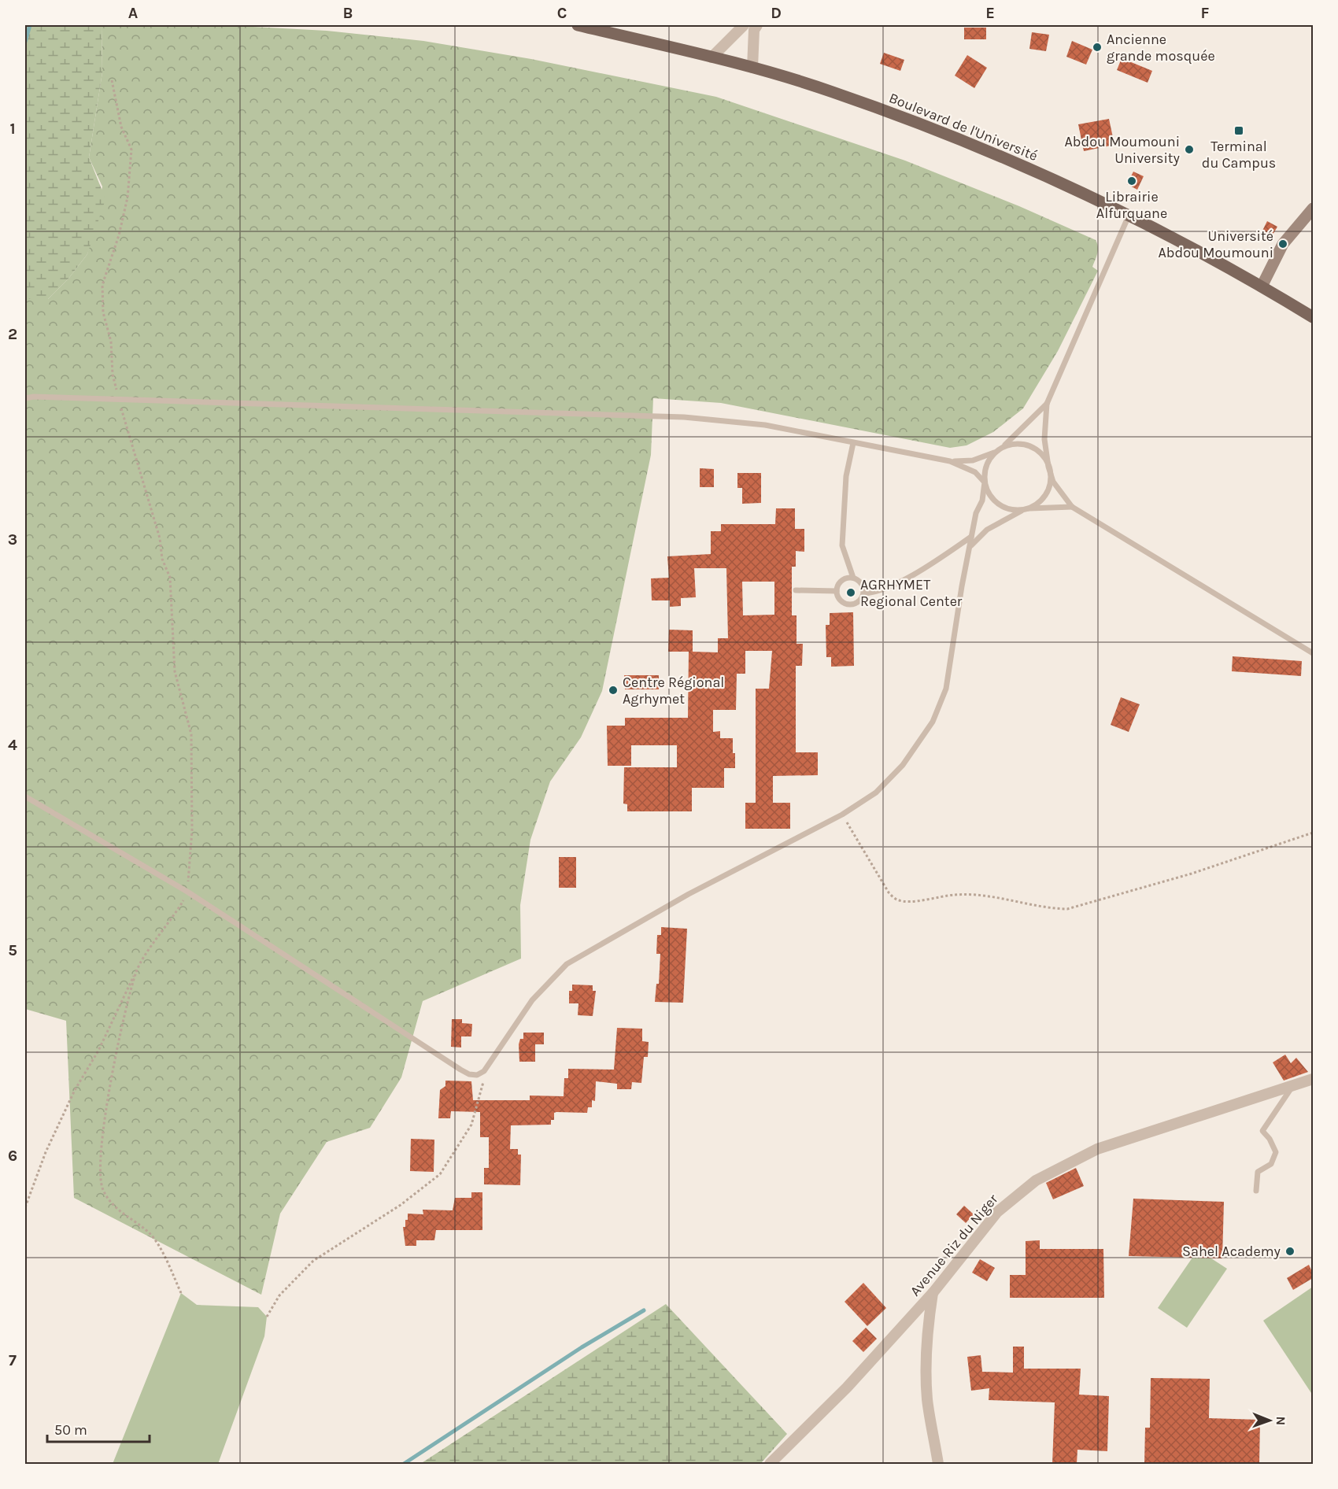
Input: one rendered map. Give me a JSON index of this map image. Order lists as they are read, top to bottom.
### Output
{
  "streets": {
    "main road": ["Boulevard de l'Université"],
    "street": ["Avenue Riz du Niger"]
  },
  "places": {
    "other": [
      "Ancienne grande mosquée",
      "Abdou Moumouni University",
      "Librairie Alfurquane",
      "Université Abdou Moumouni",
      "AGRHYMET Regional Center",
      "Centre Régional Agrhymet",
      "Sahel Academy"
    ],
    "transit": ["Terminal du Campus"]
  },
  "scale_bar": "50 m",
  "north": "right",
  "grid": {
    "columns": [
      "A",
      "B",
      "C",
      "D",
      "E",
      "F"
    ],
    "rows": [
      "1",
      "2",
      "3",
      "4",
      "5",
      "6",
      "7"
    ]
  }
}
